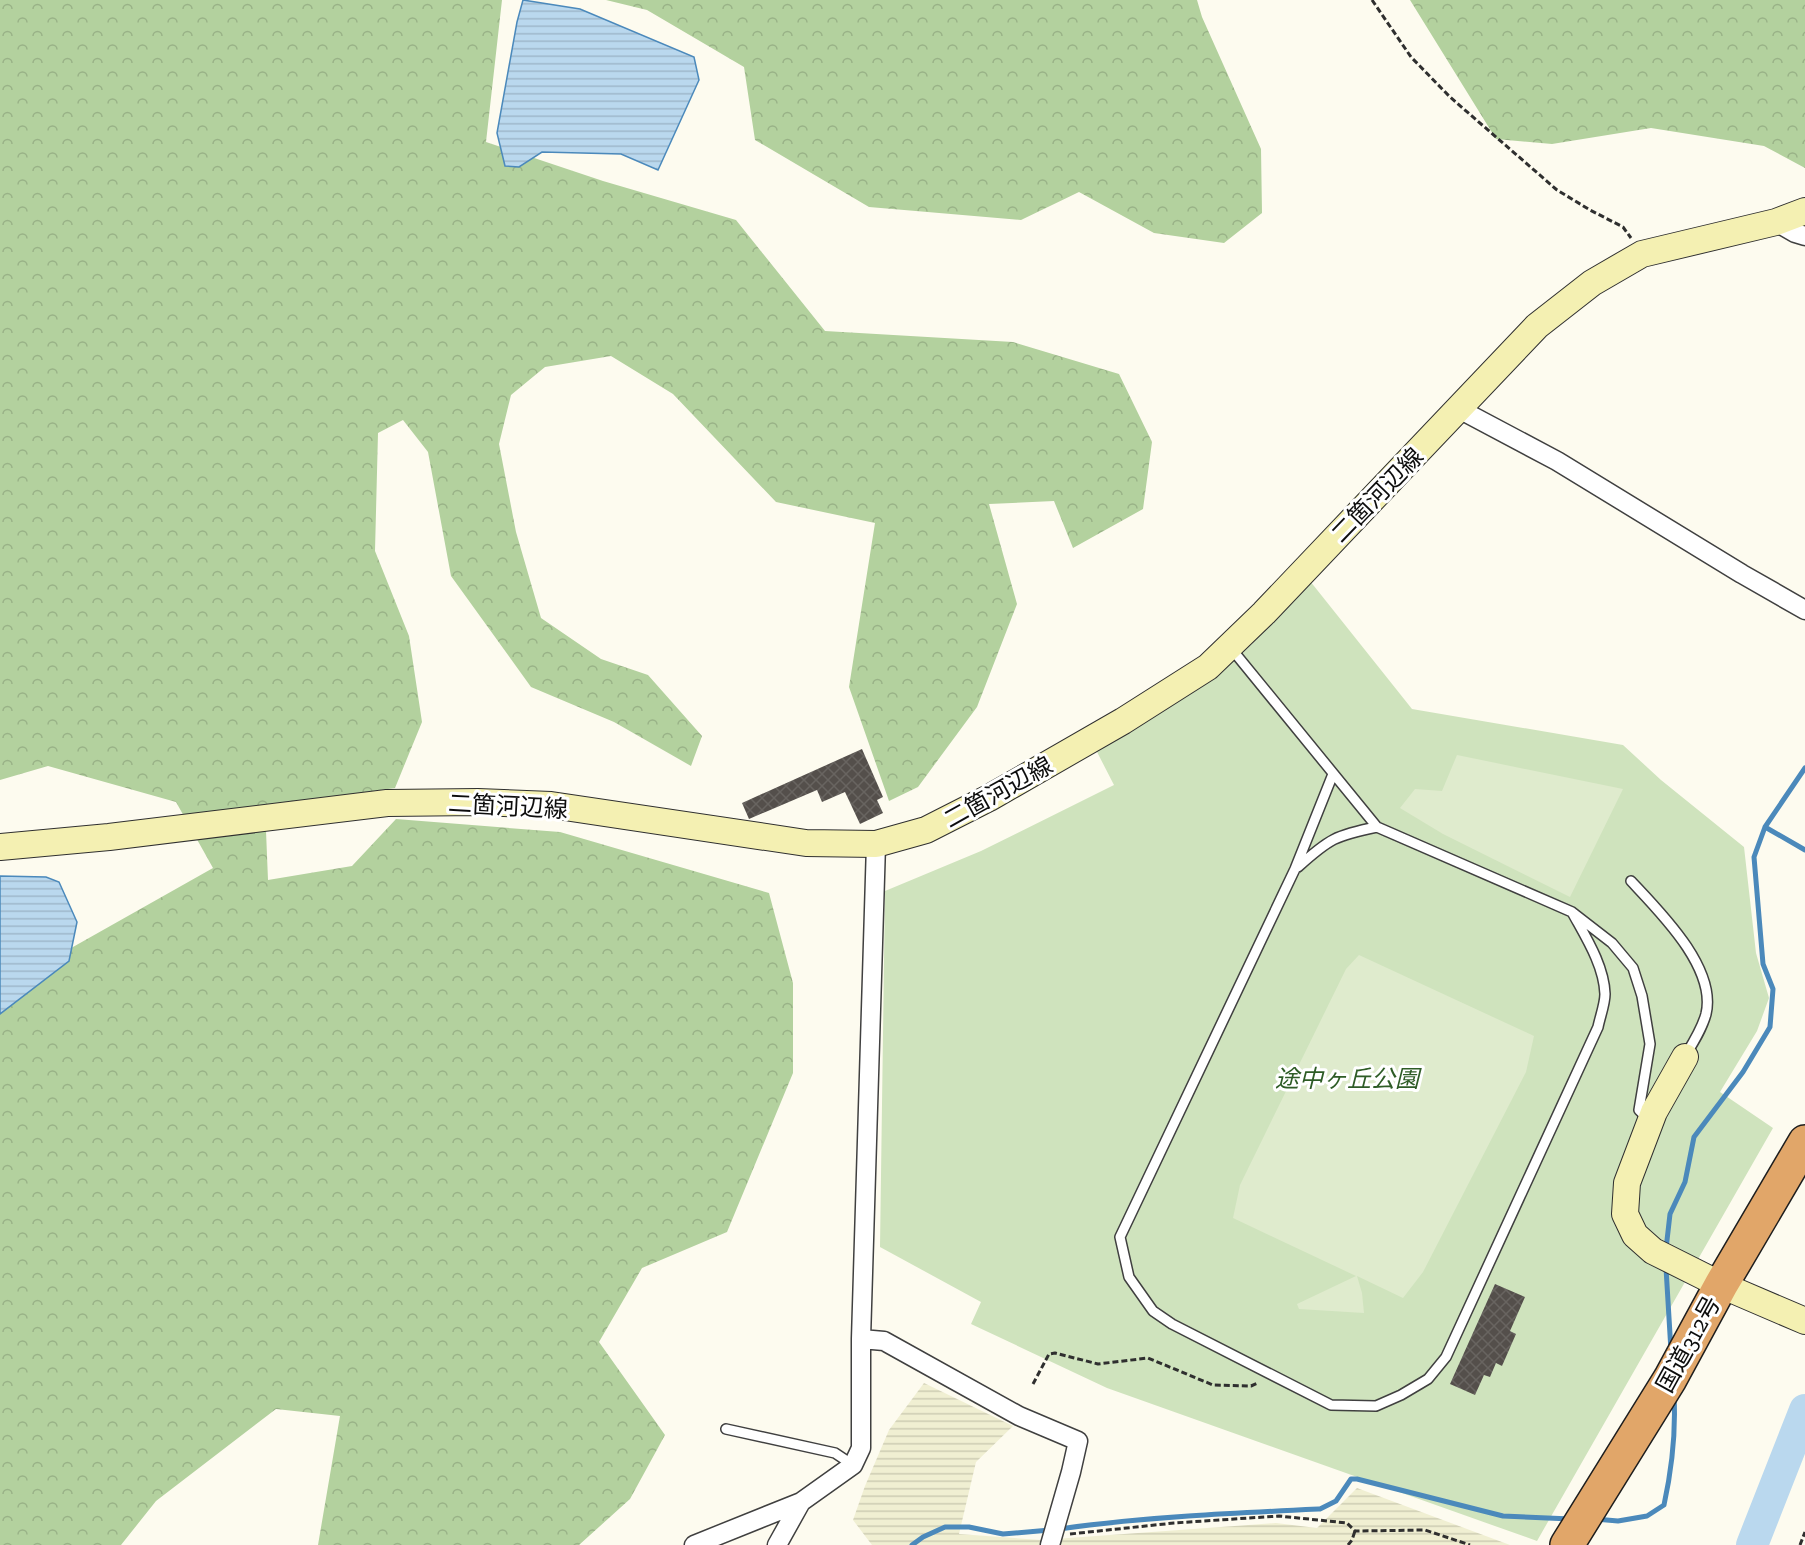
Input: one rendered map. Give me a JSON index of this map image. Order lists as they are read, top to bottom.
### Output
{
  "streets": {
    "highway": ["国道312号"],
    "main road": ["二箇河辺線"]
  },
  "parks": ["途中ヶ丘公園"]
}
